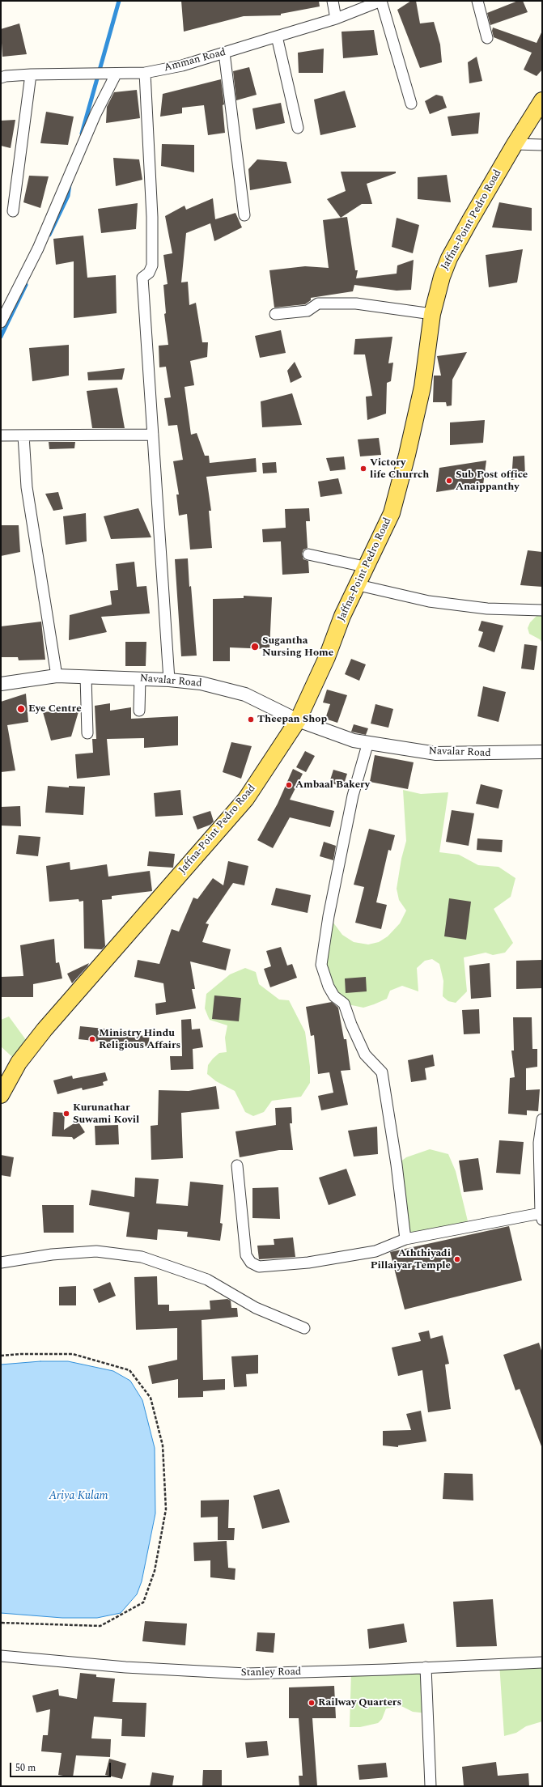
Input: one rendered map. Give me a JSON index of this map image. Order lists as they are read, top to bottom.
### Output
{
  "streets": {
    "main road": ["Jaffna-Point Pedro Road"],
    "street": ["Amman Road", "Navalar Road", "Stanley Road"]
  },
  "crossings": [
    ["Jaffna-Point Pedro Road", "Navalar Road"]
  ],
  "water": ["Ariya Kulam"],
  "places": [
    "Victory life Churrch",
    "Sub Post office Anaippanthy",
    "Sugantha Nursing Home",
    "Eye Centre",
    "Theepan Shop",
    "Ambaal Bakery",
    "Ministry Hindu Religious Affairs",
    "Kurunathar Suwami Kovil",
    "Aththiyadi Pillaiyar Temple",
    "Railway Quarters"
  ],
  "scale_bar": "50 m"
}
